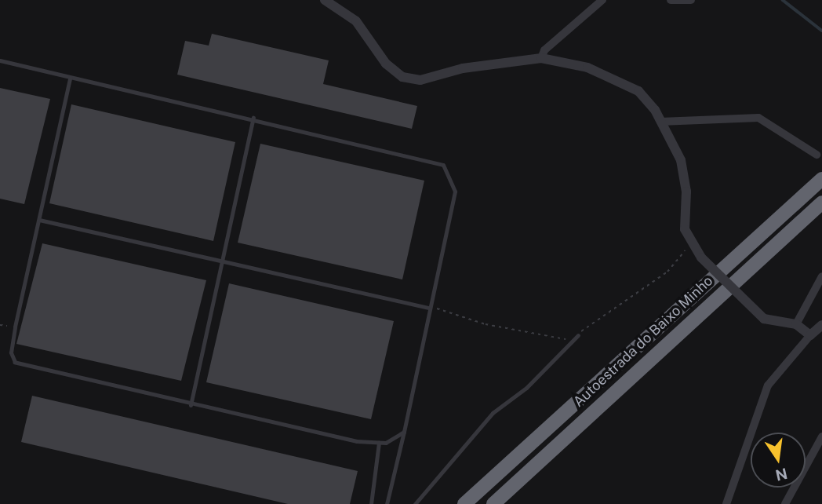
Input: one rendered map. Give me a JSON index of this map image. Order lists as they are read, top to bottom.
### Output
{
  "streets": {
    "highway": ["Autoestrada do Baixo Minho"]
  },
  "north": "bottom"
}
